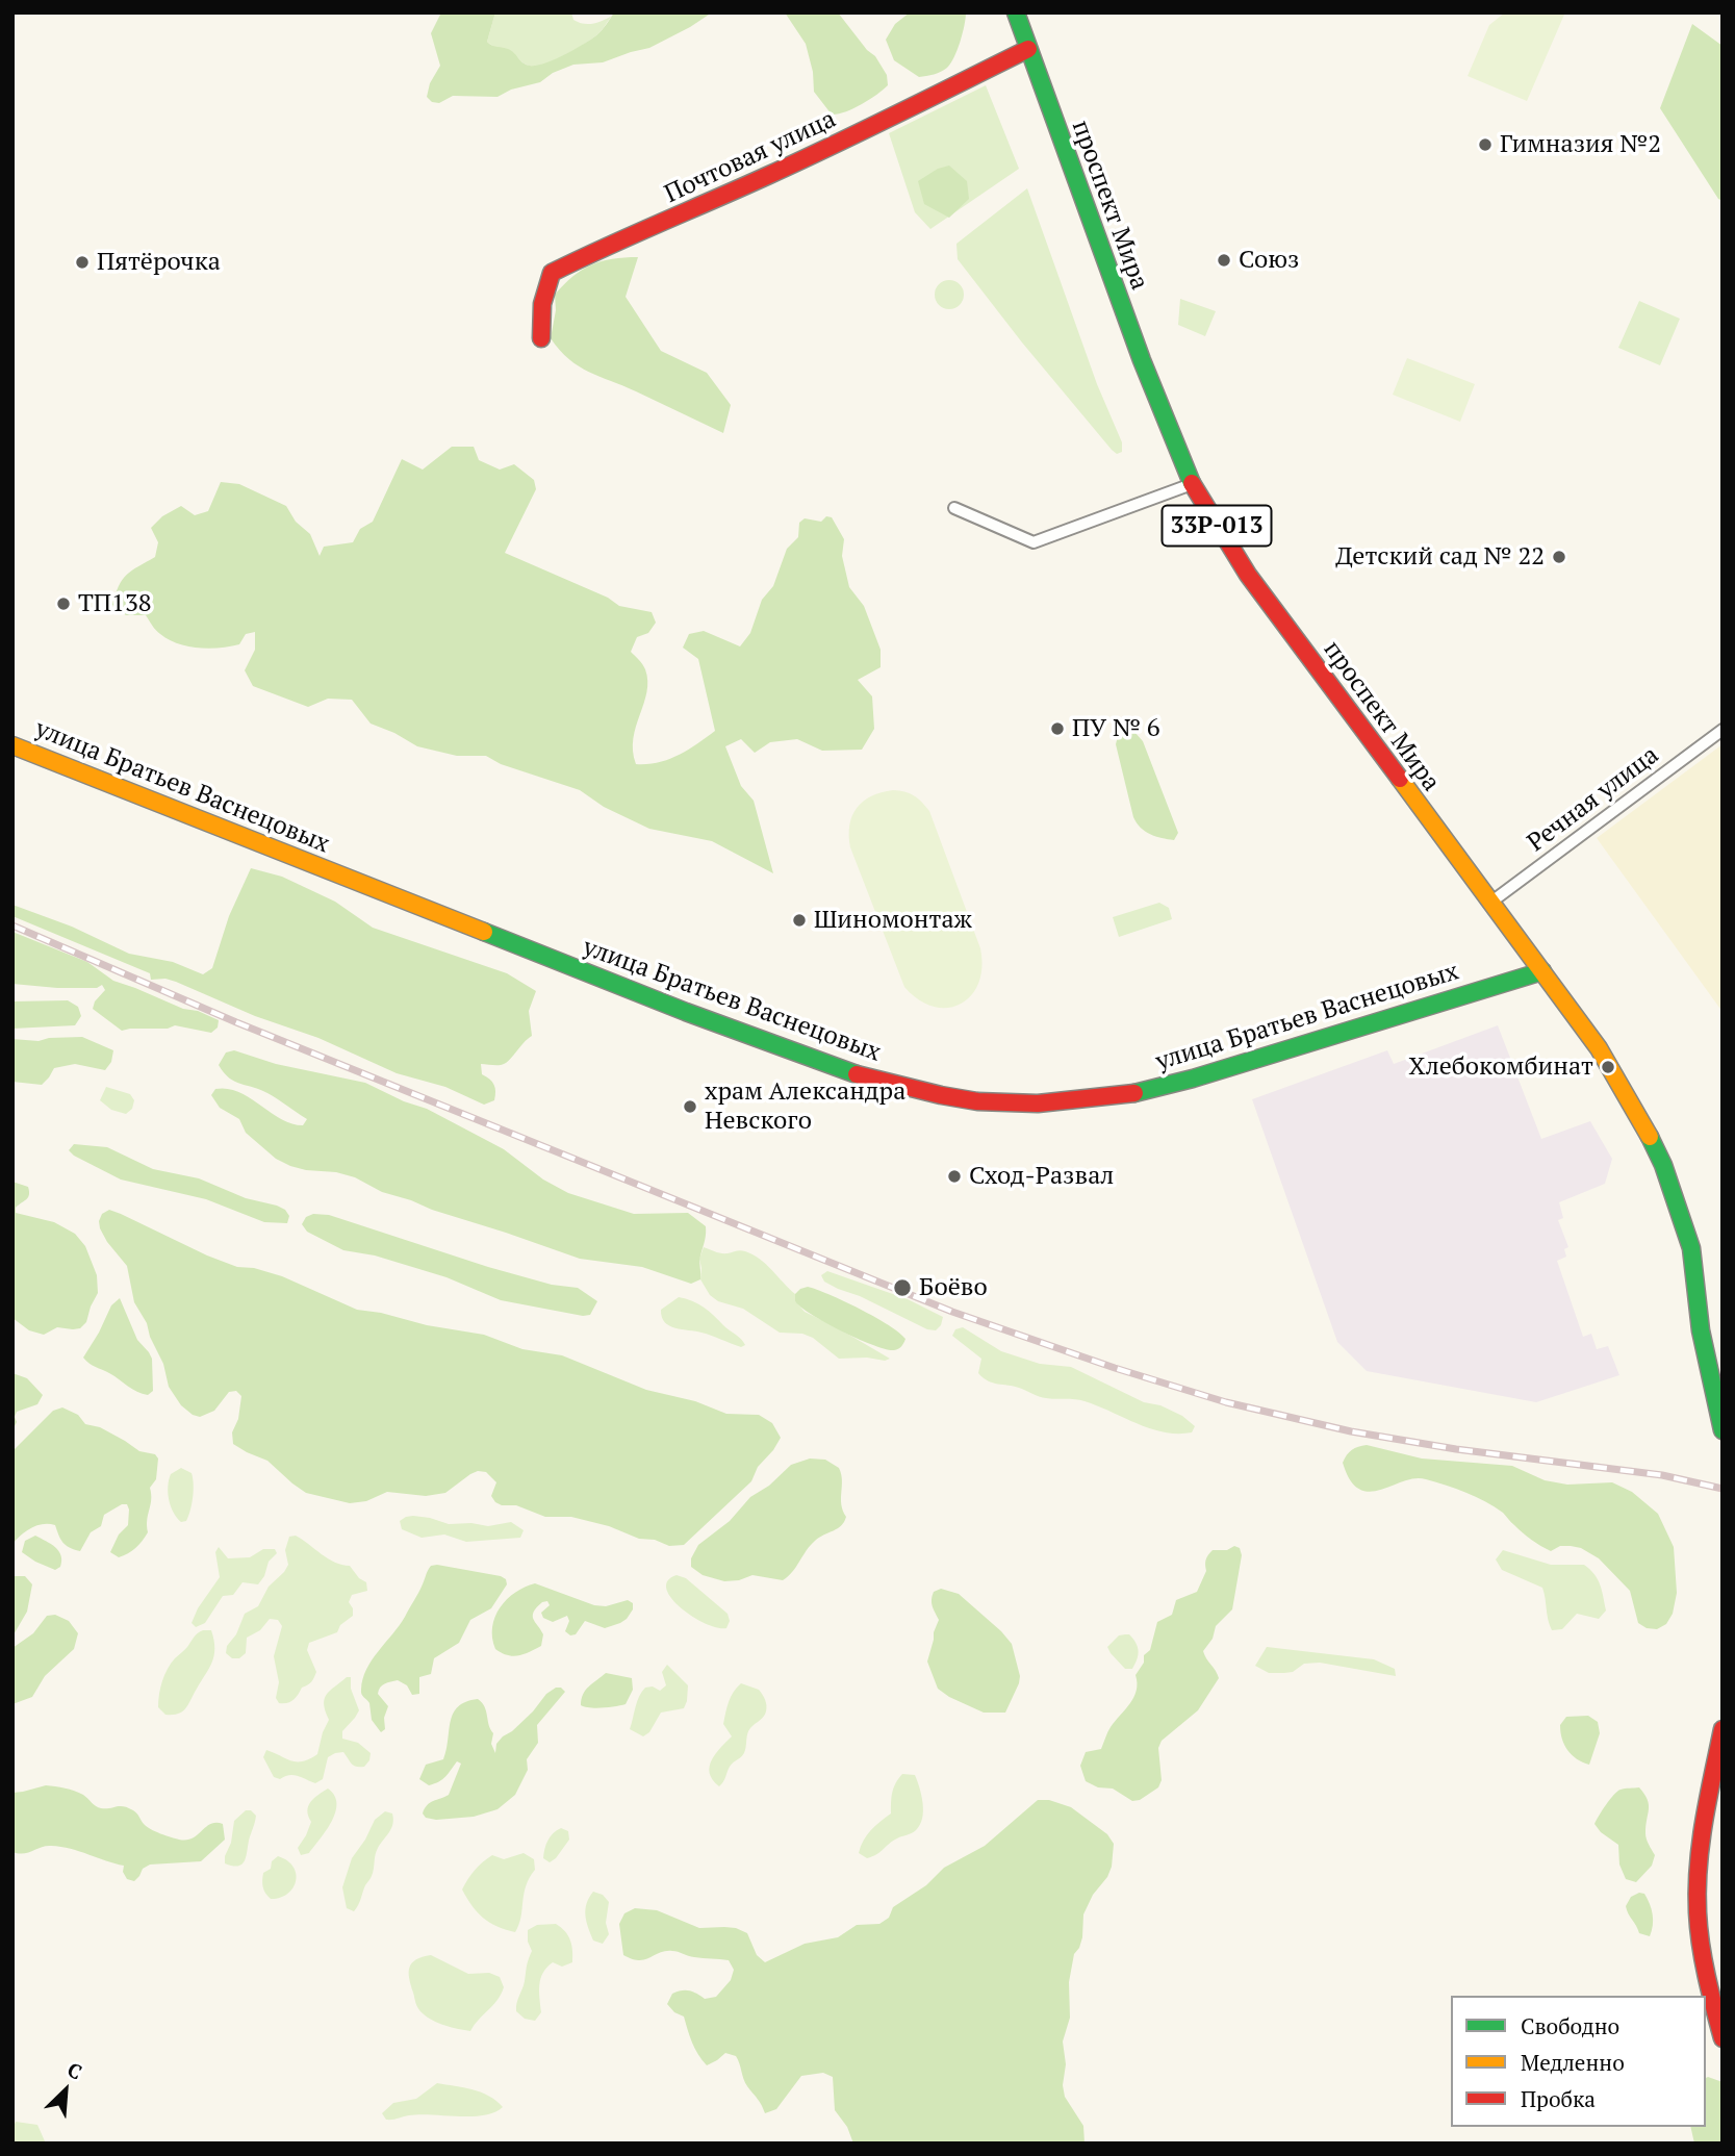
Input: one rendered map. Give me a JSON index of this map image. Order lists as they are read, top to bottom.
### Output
{
  "streets": {
    "main road": [
      "Почтовая улица",
      "проспект Мира",
      "33Р-013",
      "улица Братьев Васнецовых"
    ],
    "street": ["Речная улица"]
  },
  "crossings": [
    ["Почтовая улица", "проспект Мира"],
    ["проспект Мира", "улица Братьев Васнецовых"],
    ["проспект Мира", "Речная улица"]
  ],
  "places": [
    "Гимназия №2",
    "Союз",
    "Пятёрочка",
    "Детский сад № 22",
    "ТП138",
    "ПУ № 6",
    "Шиномонтаж",
    "Хлебокомбинат",
    "храм Александра Невского",
    "Сход-Развал",
    "Боёво"
  ],
  "legend": ["Свободно", "Медленно", "Пробка"],
  "north": "top right"
}
